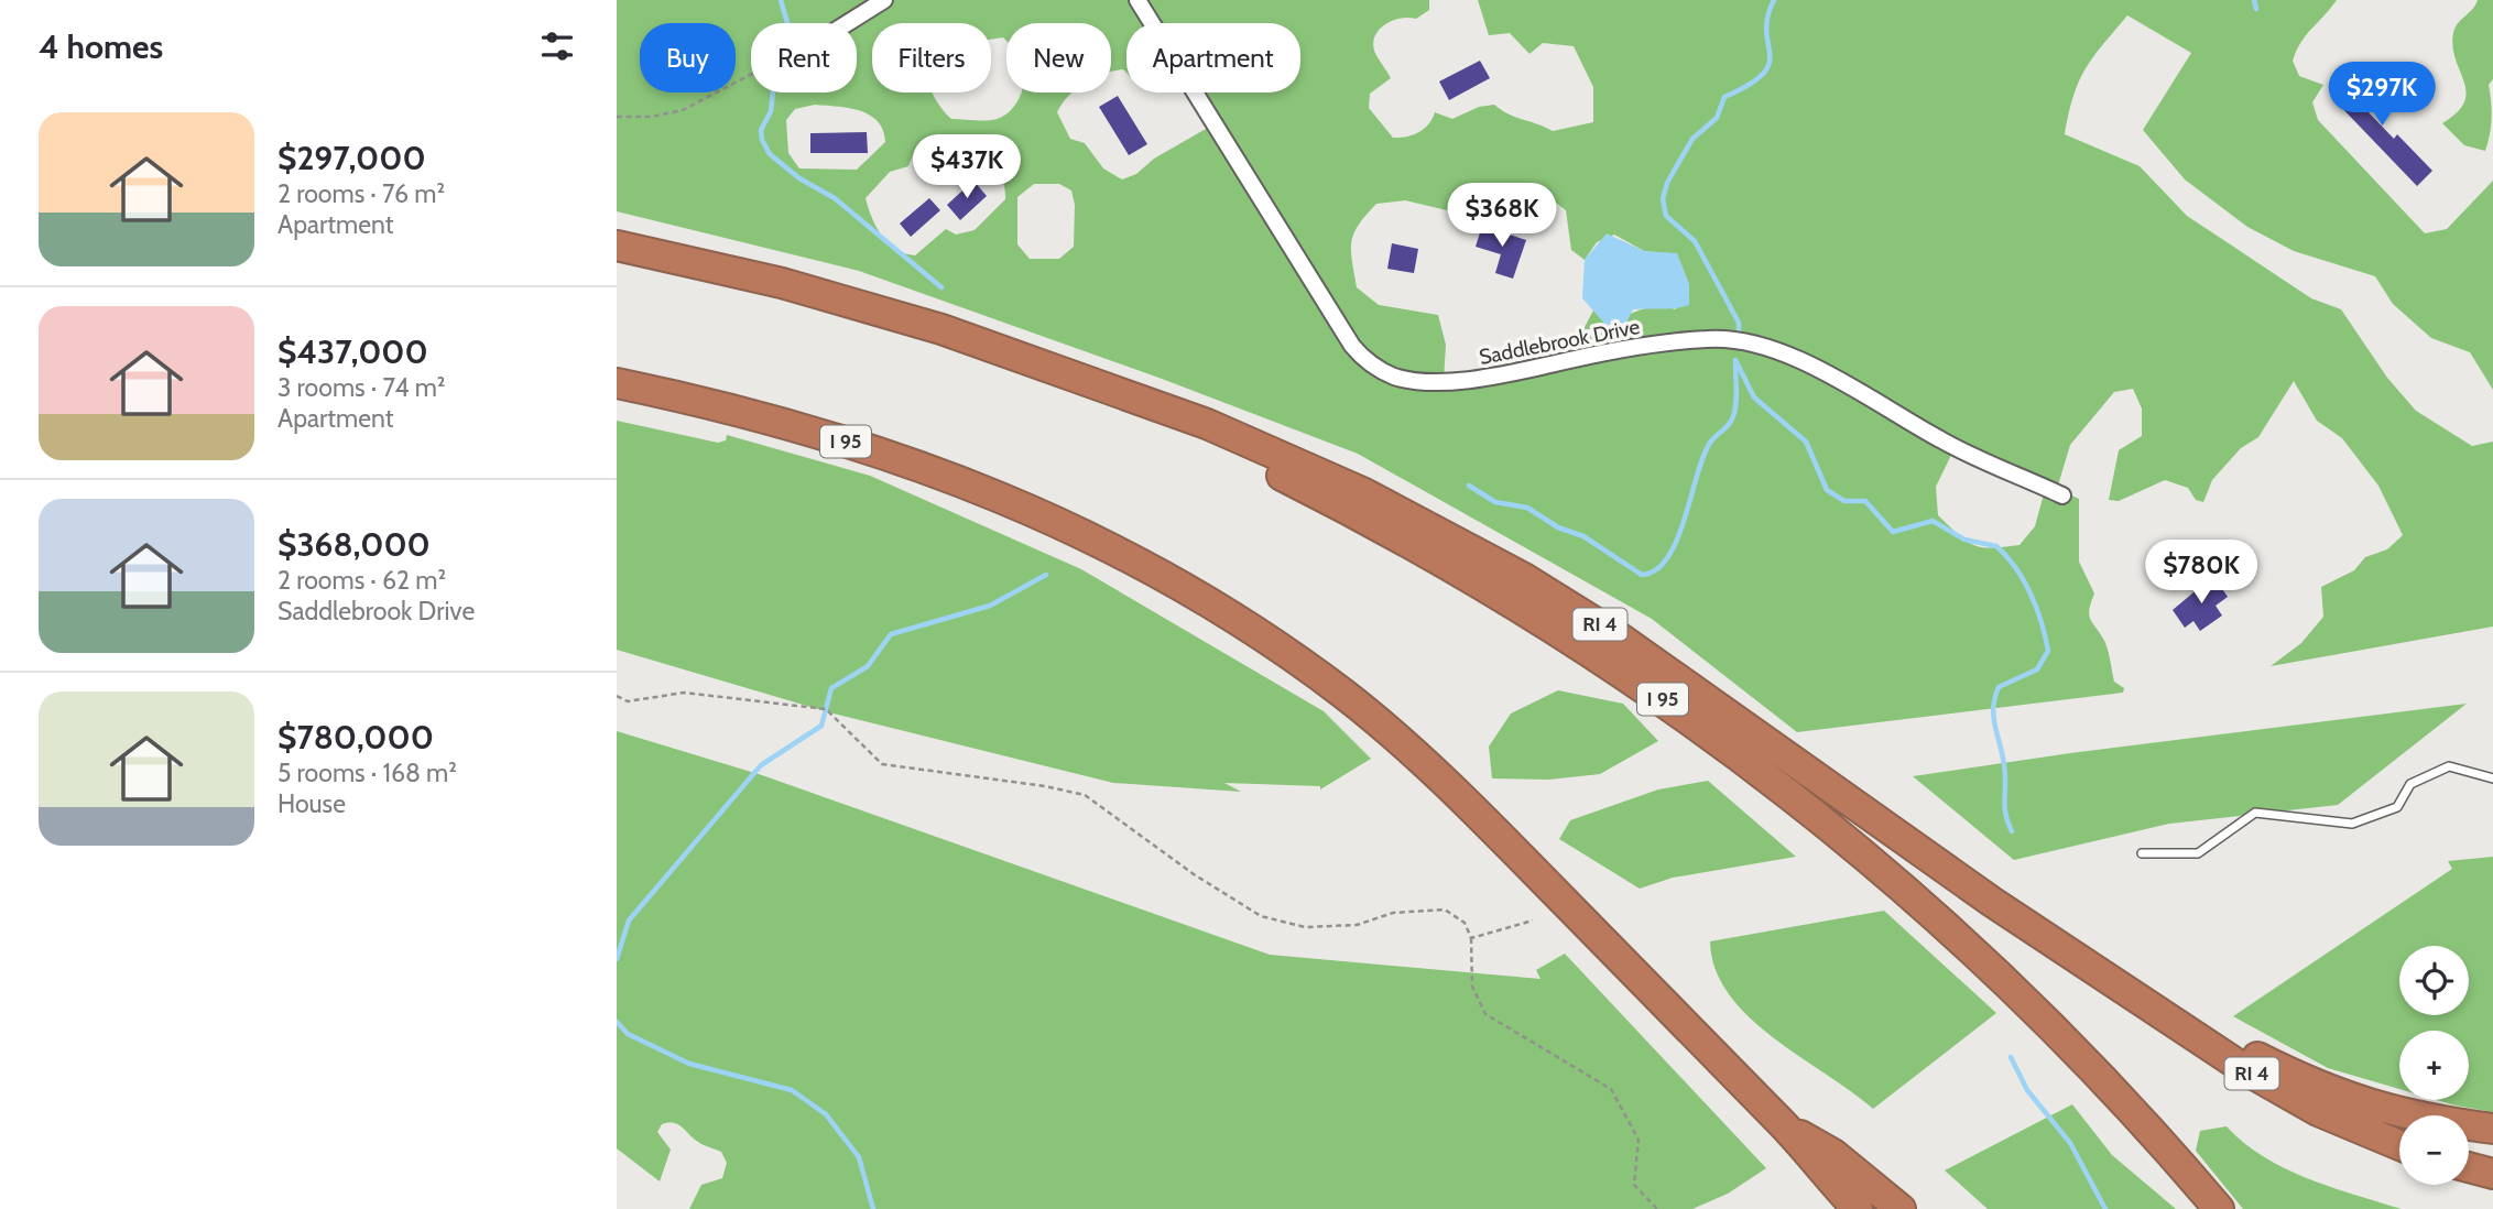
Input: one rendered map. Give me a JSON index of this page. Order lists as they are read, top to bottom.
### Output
{
  "streets": {
    "highway": ["I 95", "RI 4"],
    "street": ["Saddlebrook Drive"]
  },
  "crossings": [
    ["I 95", "RI 4"]
  ],
  "page": {
    "heading": "4 homes",
    "chip": [
      "Buy",
      "Rent",
      "Filters",
      "New",
      "Apartment"
    ],
    "price": [
      "$297K",
      "$437K",
      "$368K",
      "$780K"
    ],
    "list": [
      {
        "name": "$297,000",
        "note": "2 rooms · 76 m² · Apartment"
      },
      {
        "name": "$437,000",
        "note": "3 rooms · 74 m² · Apartment"
      },
      {
        "name": "$368,000",
        "note": "2 rooms · 62 m² · Saddlebrook Drive"
      },
      {
        "name": "$780,000",
        "note": "5 rooms · 168 m² · House"
      }
    ],
    "map_buttons": ["+", "−"]
  }
}
